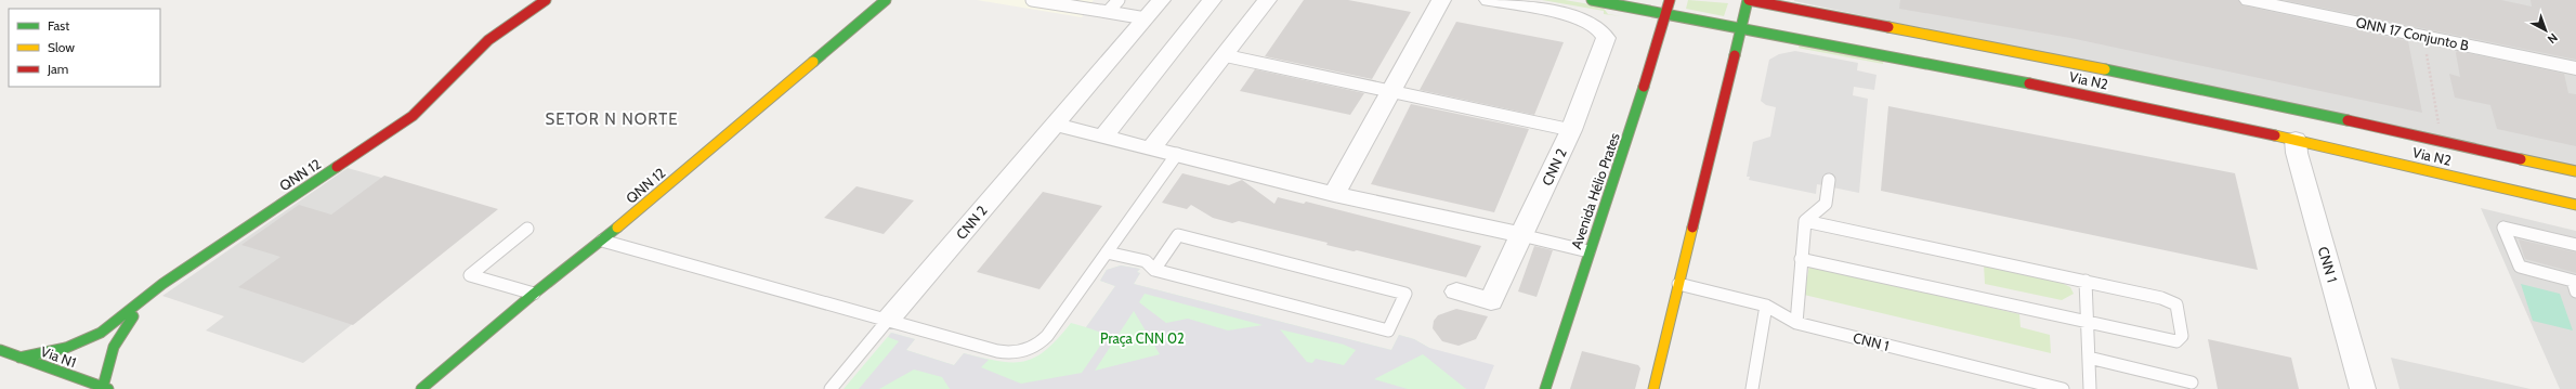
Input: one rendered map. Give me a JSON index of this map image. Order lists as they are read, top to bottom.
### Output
{
  "streets": {
    "main road": [
      "Via N2",
      "QNN 12",
      "Avenida Hélio Prates",
      "Via N1"
    ],
    "street": ["QNN 17 Conjunto B", "CNN 2", "CNN 1"]
  },
  "crossings": [
    ["Via N2", "Avenida Hélio Prates"],
    ["Via N2", "CNN 1"],
    ["QNN 12", "Via N1"]
  ],
  "districts": ["SETOR N NORTE"],
  "parks": ["Praça CNN 02"],
  "legend": ["Fast", "Slow", "Jam"],
  "north": "bottom right"
}
